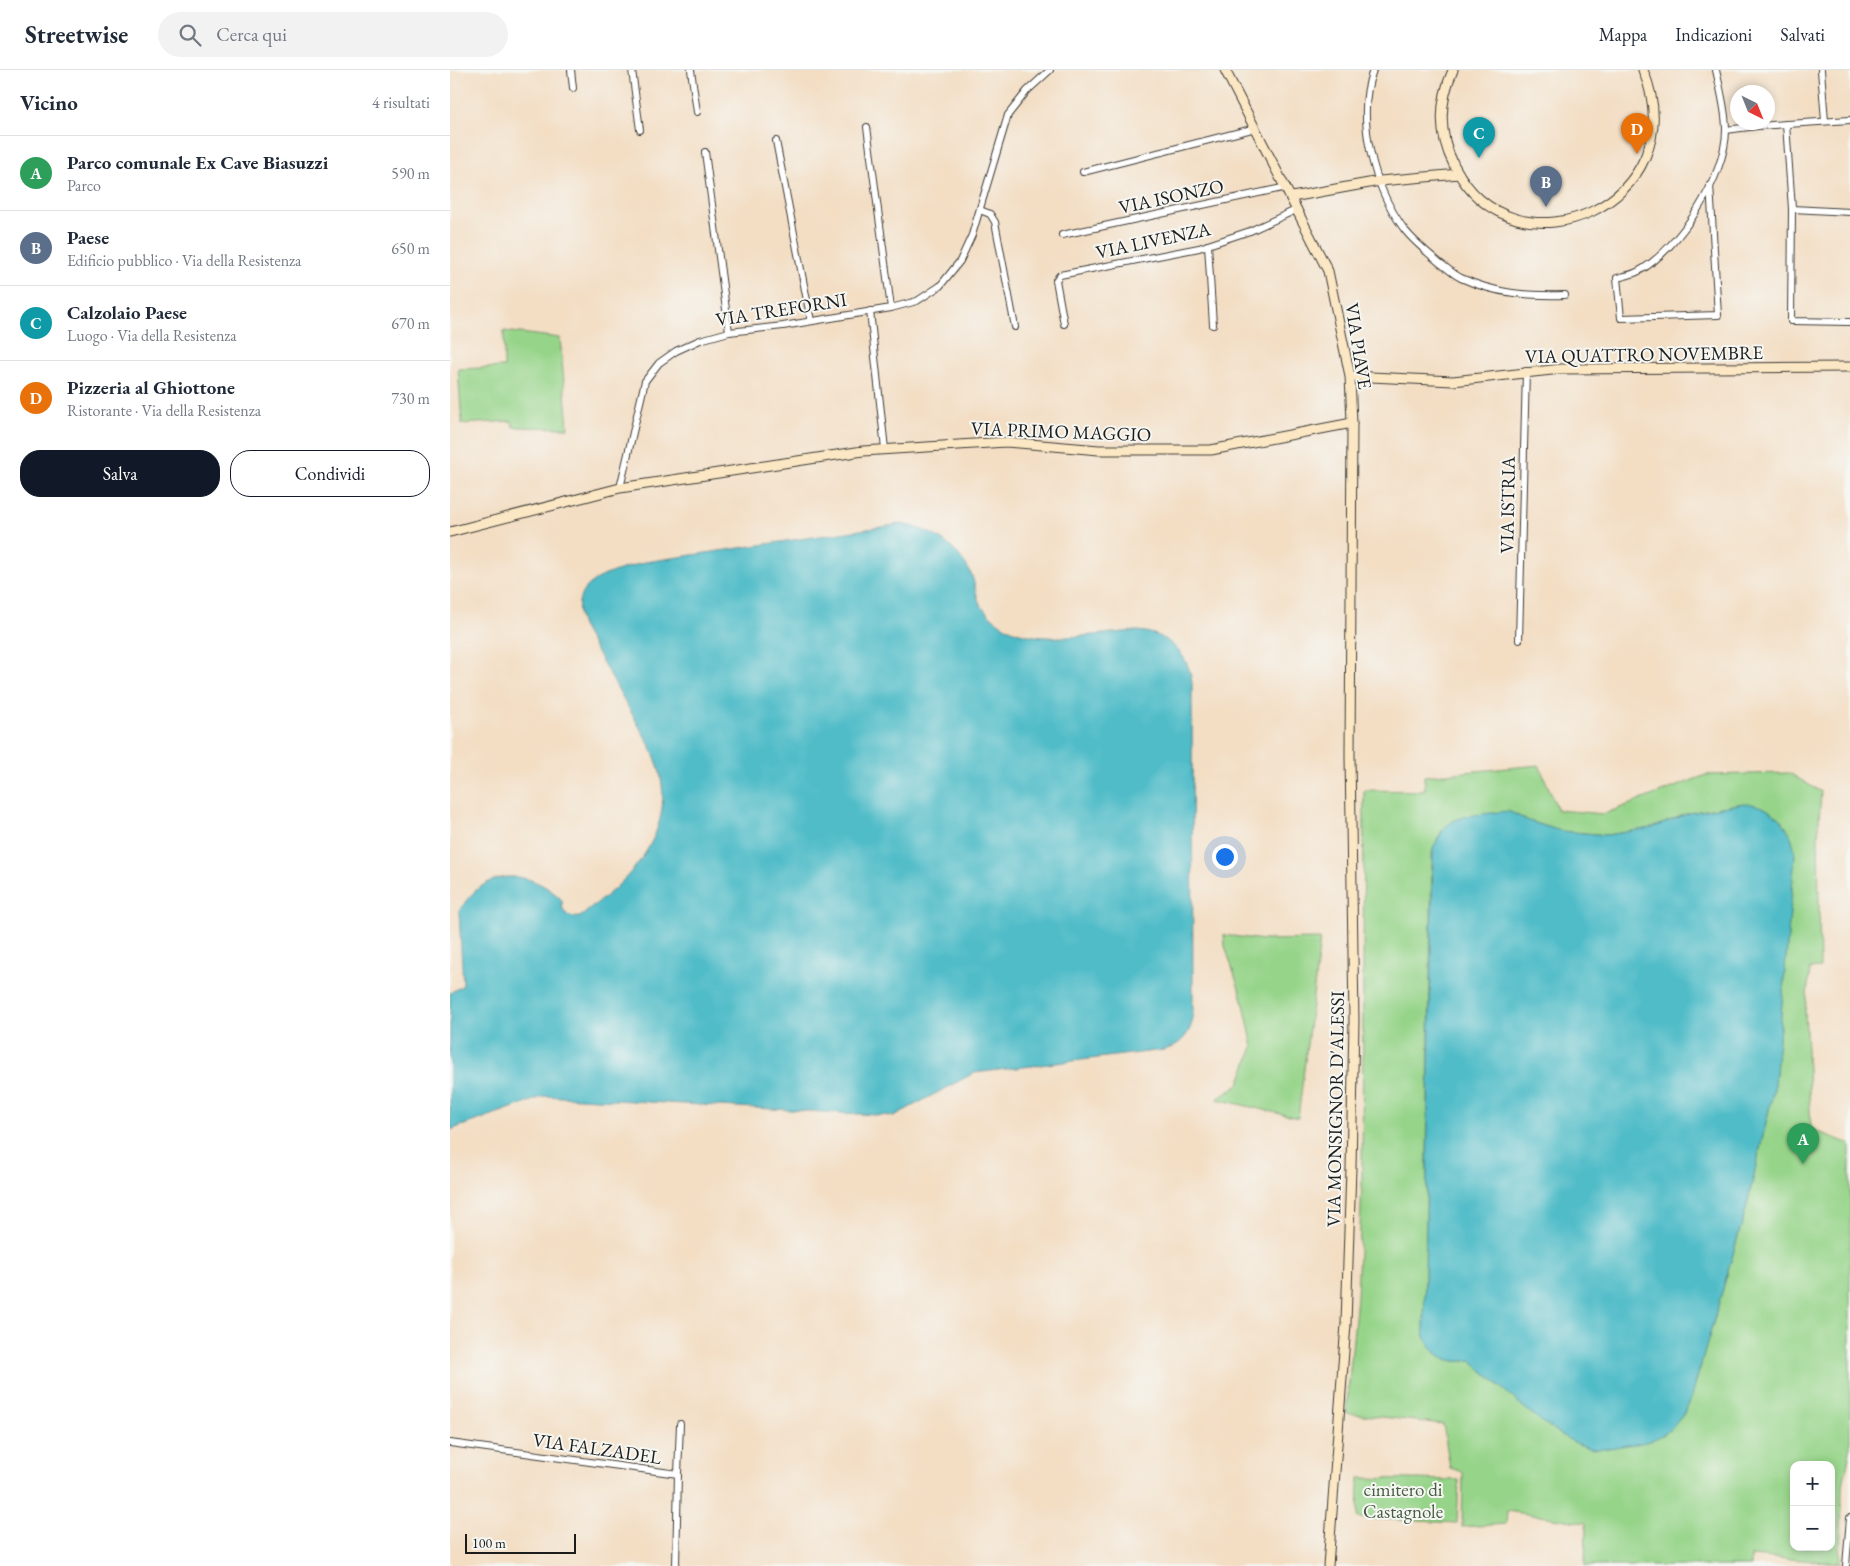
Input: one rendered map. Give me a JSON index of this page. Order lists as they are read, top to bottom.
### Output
{
  "streets": {
    "main road": [
      "VIA PIAVE",
      "VIA QUATTRO NOVEMBRE",
      "VIA PRIMO MAGGIO",
      "VIA MONSIGNOR D'ALESSI"
    ],
    "street": [
      "VIA ISONZO",
      "VIA LIVENZA",
      "VIA TREFORNI",
      "VIA ISTRIA",
      "VIA FALZADEL"
    ]
  },
  "crossings": [
    ["VIA ISONZO", "VIA PIAVE"],
    ["VIA LIVENZA", "VIA PIAVE"],
    ["VIA TREFORNI", "VIA PRIMO MAGGIO"],
    ["VIA PIAVE", "VIA QUATTRO NOVEMBRE"],
    ["VIA PIAVE", "VIA PRIMO MAGGIO"],
    ["VIA PIAVE", "VIA MONSIGNOR D'ALESSI"],
    ["VIA QUATTRO NOVEMBRE", "VIA ISTRIA"]
  ],
  "parks": ["cimitero di Castagnole"],
  "scale_bar": "100 m",
  "north": "bottom right",
  "page": {
    "header": "Streetwise",
    "search": "Cerca qui",
    "nav": ["Mappa", "Indicazioni", "Salvati"],
    "heading": ["Vicino", "4 risultati"],
    "pins": [
      "D",
      "C",
      "B",
      "A"
    ],
    "list": [
      {
        "mark": "A",
        "name": "Parco comunale Ex Cave Biasuzzi",
        "note": "Parco",
        "value": "590 m"
      },
      {
        "mark": "B",
        "name": "Paese",
        "note": "Edificio pubblico · Via della Resistenza",
        "value": "650 m"
      },
      {
        "mark": "C",
        "name": "Calzolaio Paese",
        "note": "Luogo · Via della Resistenza",
        "value": "670 m"
      },
      {
        "mark": "D",
        "name": "Pizzeria al Ghiottone",
        "note": "Ristorante · Via della Resistenza",
        "value": "730 m"
      }
    ],
    "buttons": ["Salva", "Condividi"],
    "map_buttons": ["+", "−"],
    "scale": "100 m"
  }
}
